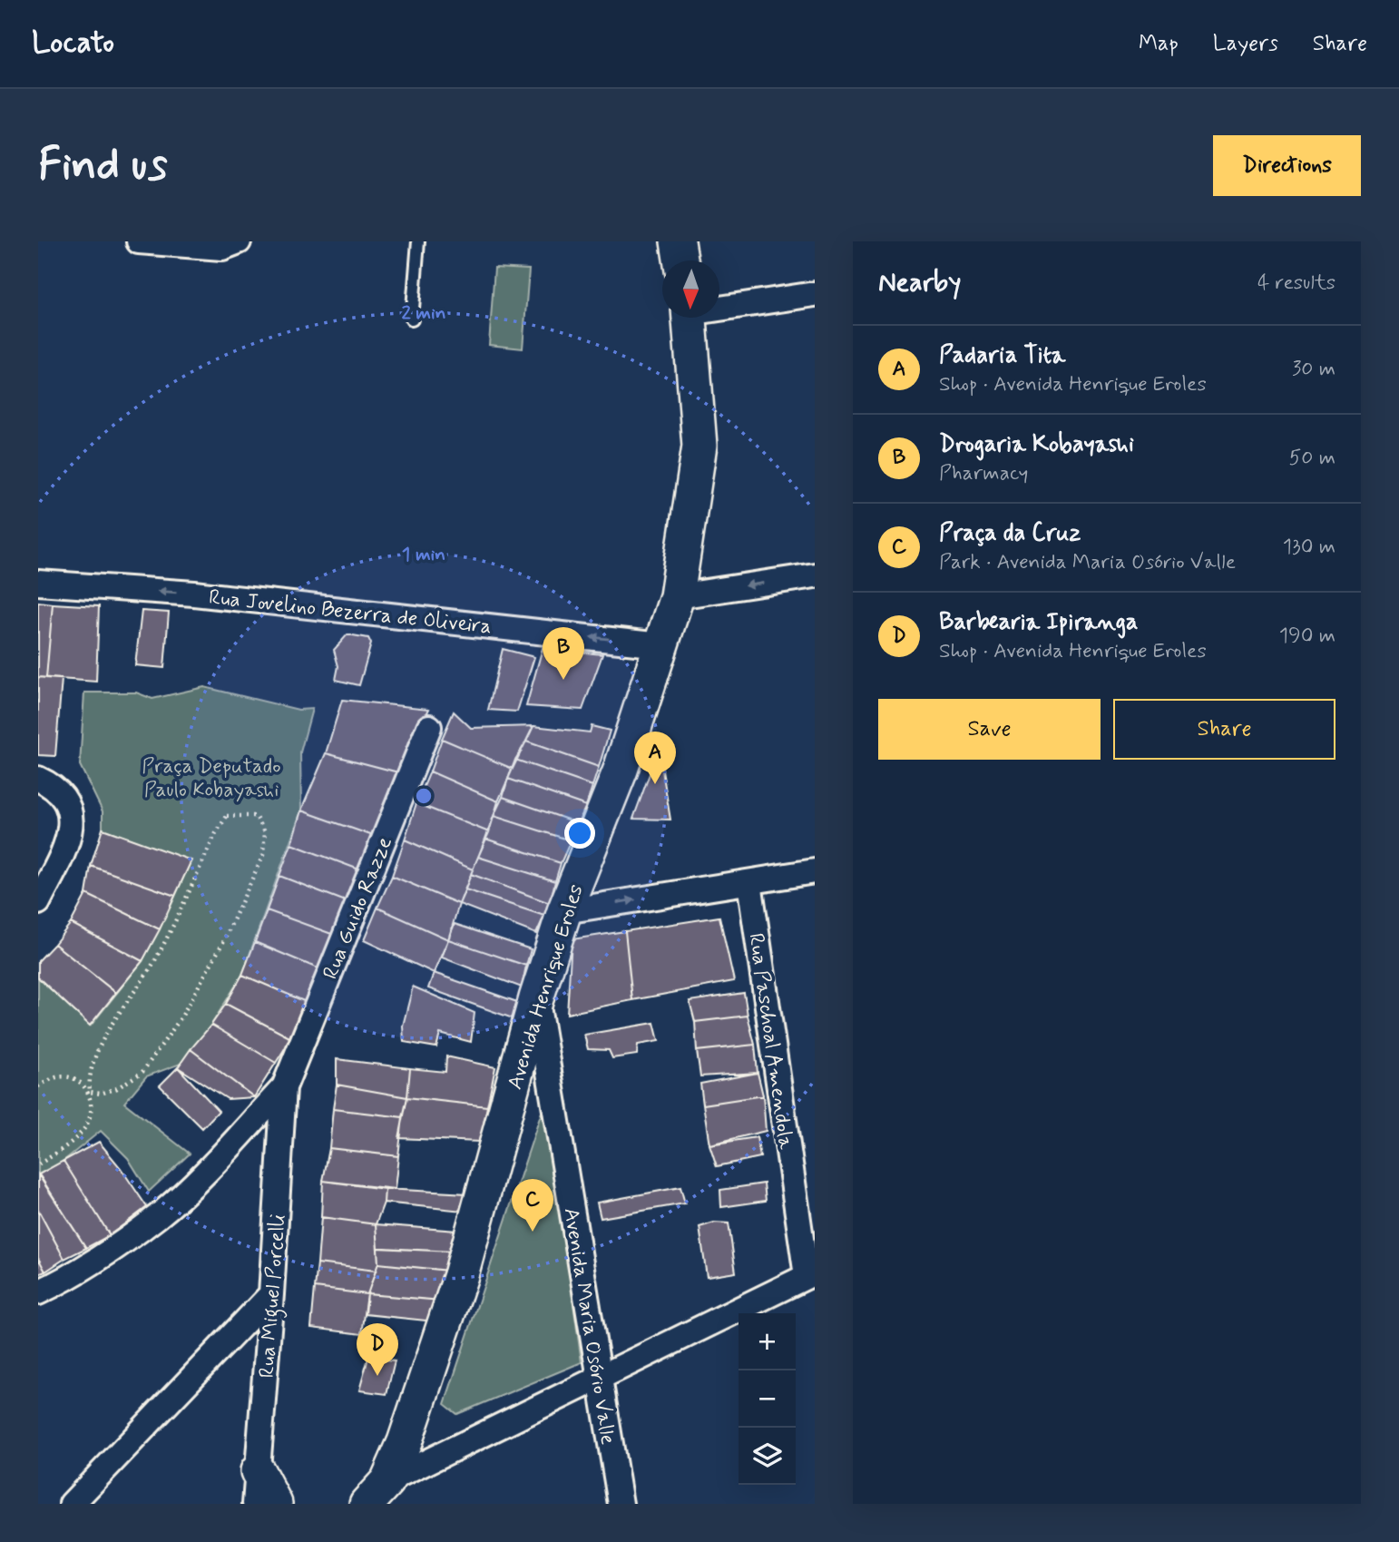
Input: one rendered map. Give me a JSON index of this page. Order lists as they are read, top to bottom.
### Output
{
  "streets": {
    "main road": ["Avenida Henrique Eroles"],
    "street": [
      "Rua Jovelino Bezerra de Oliveira",
      "Rua Guido Razze",
      "Rua Paschoal Amendola",
      "Rua Miguel Porcelli",
      "Avenida Maria Osório Valle"
    ]
  },
  "crossings": [
    ["Rua Jovelino Bezerra de Oliveira", "Avenida Henrique Eroles"],
    ["Rua Guido Razze", "Rua Miguel Porcelli"],
    ["Avenida Henrique Eroles", "Avenida Maria Osório Valle"]
  ],
  "one_way": ["Rua Jovelino Bezerra de Oliveira"],
  "parks": ["Praça Deputado Paulo Kobayashi"],
  "north": "bottom",
  "page": {
    "header": "Locato",
    "nav": ["Map", "Layers", "Share"],
    "buttons": [
      "Directions",
      ["Save", "Share"]
    ],
    "title": "Find us",
    "heading": ["Nearby", "4 results"],
    "list": [
      {
        "mark": "A",
        "name": "Padaria Tita",
        "note": "Shop · Avenida Henrique Eroles",
        "value": "30 m"
      },
      {
        "mark": "B",
        "name": "Drogaria Kobayashi",
        "note": "Pharmacy",
        "value": "50 m"
      },
      {
        "mark": "C",
        "name": "Praça da Cruz",
        "note": "Park · Avenida Maria Osório Valle",
        "value": "130 m"
      },
      {
        "mark": "D",
        "name": "Barbearia Ipiranga",
        "note": "Shop · Avenida Henrique Eroles",
        "value": "190 m"
      }
    ],
    "pins": [
      "B",
      "A",
      "C",
      "D"
    ],
    "map_buttons": ["+", "−"]
  },
  "rings": ["2 min", "1 min"]
}
